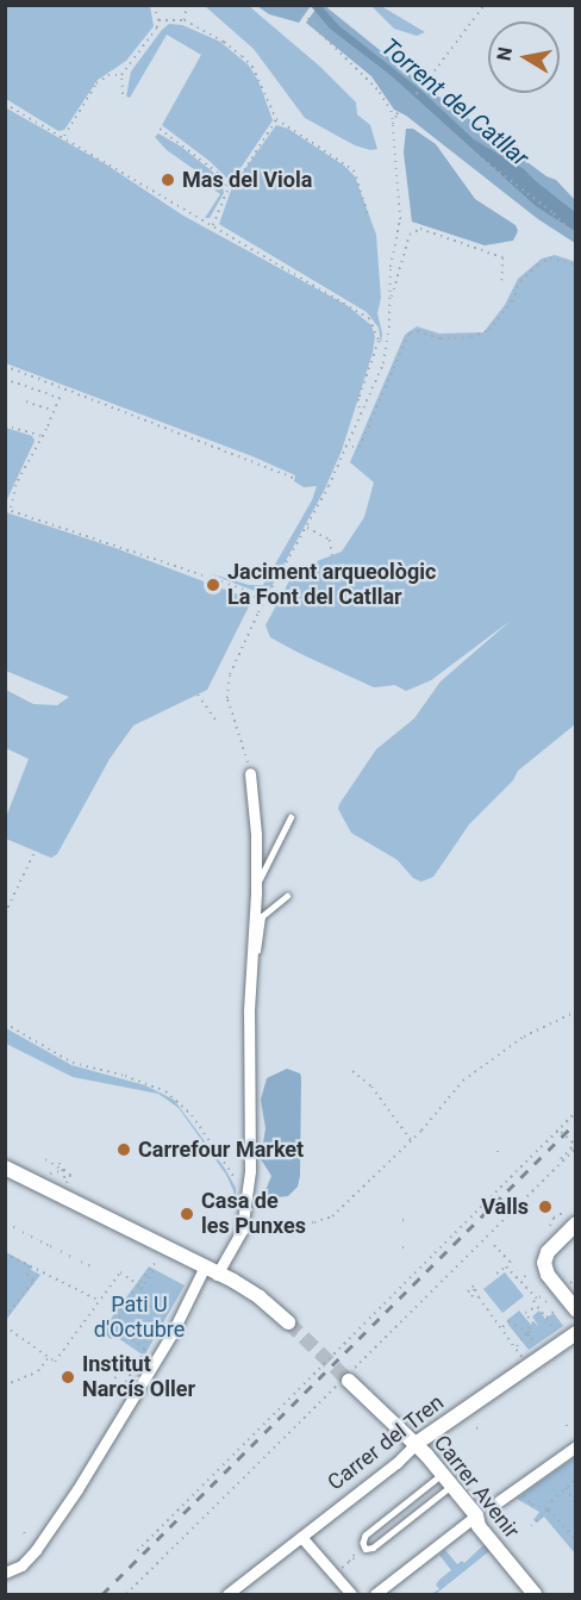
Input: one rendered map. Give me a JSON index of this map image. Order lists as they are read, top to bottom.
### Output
{
  "streets": {
    "street": ["Carrer del Tren", "Carrer Avenir"]
  },
  "crossings": [
    ["Carrer del Tren", "Carrer Avenir"]
  ],
  "water": ["Torrent del Catllar"],
  "parks": ["Pati U d'Octubre"],
  "places": [
    "Mas del Viola",
    "Jaciment arqueològic La Font del Catllar",
    "Carrefour Market",
    "Valls",
    "Casa de les Punxes",
    "Institut Narcís Oller"
  ],
  "north": "left"
}
